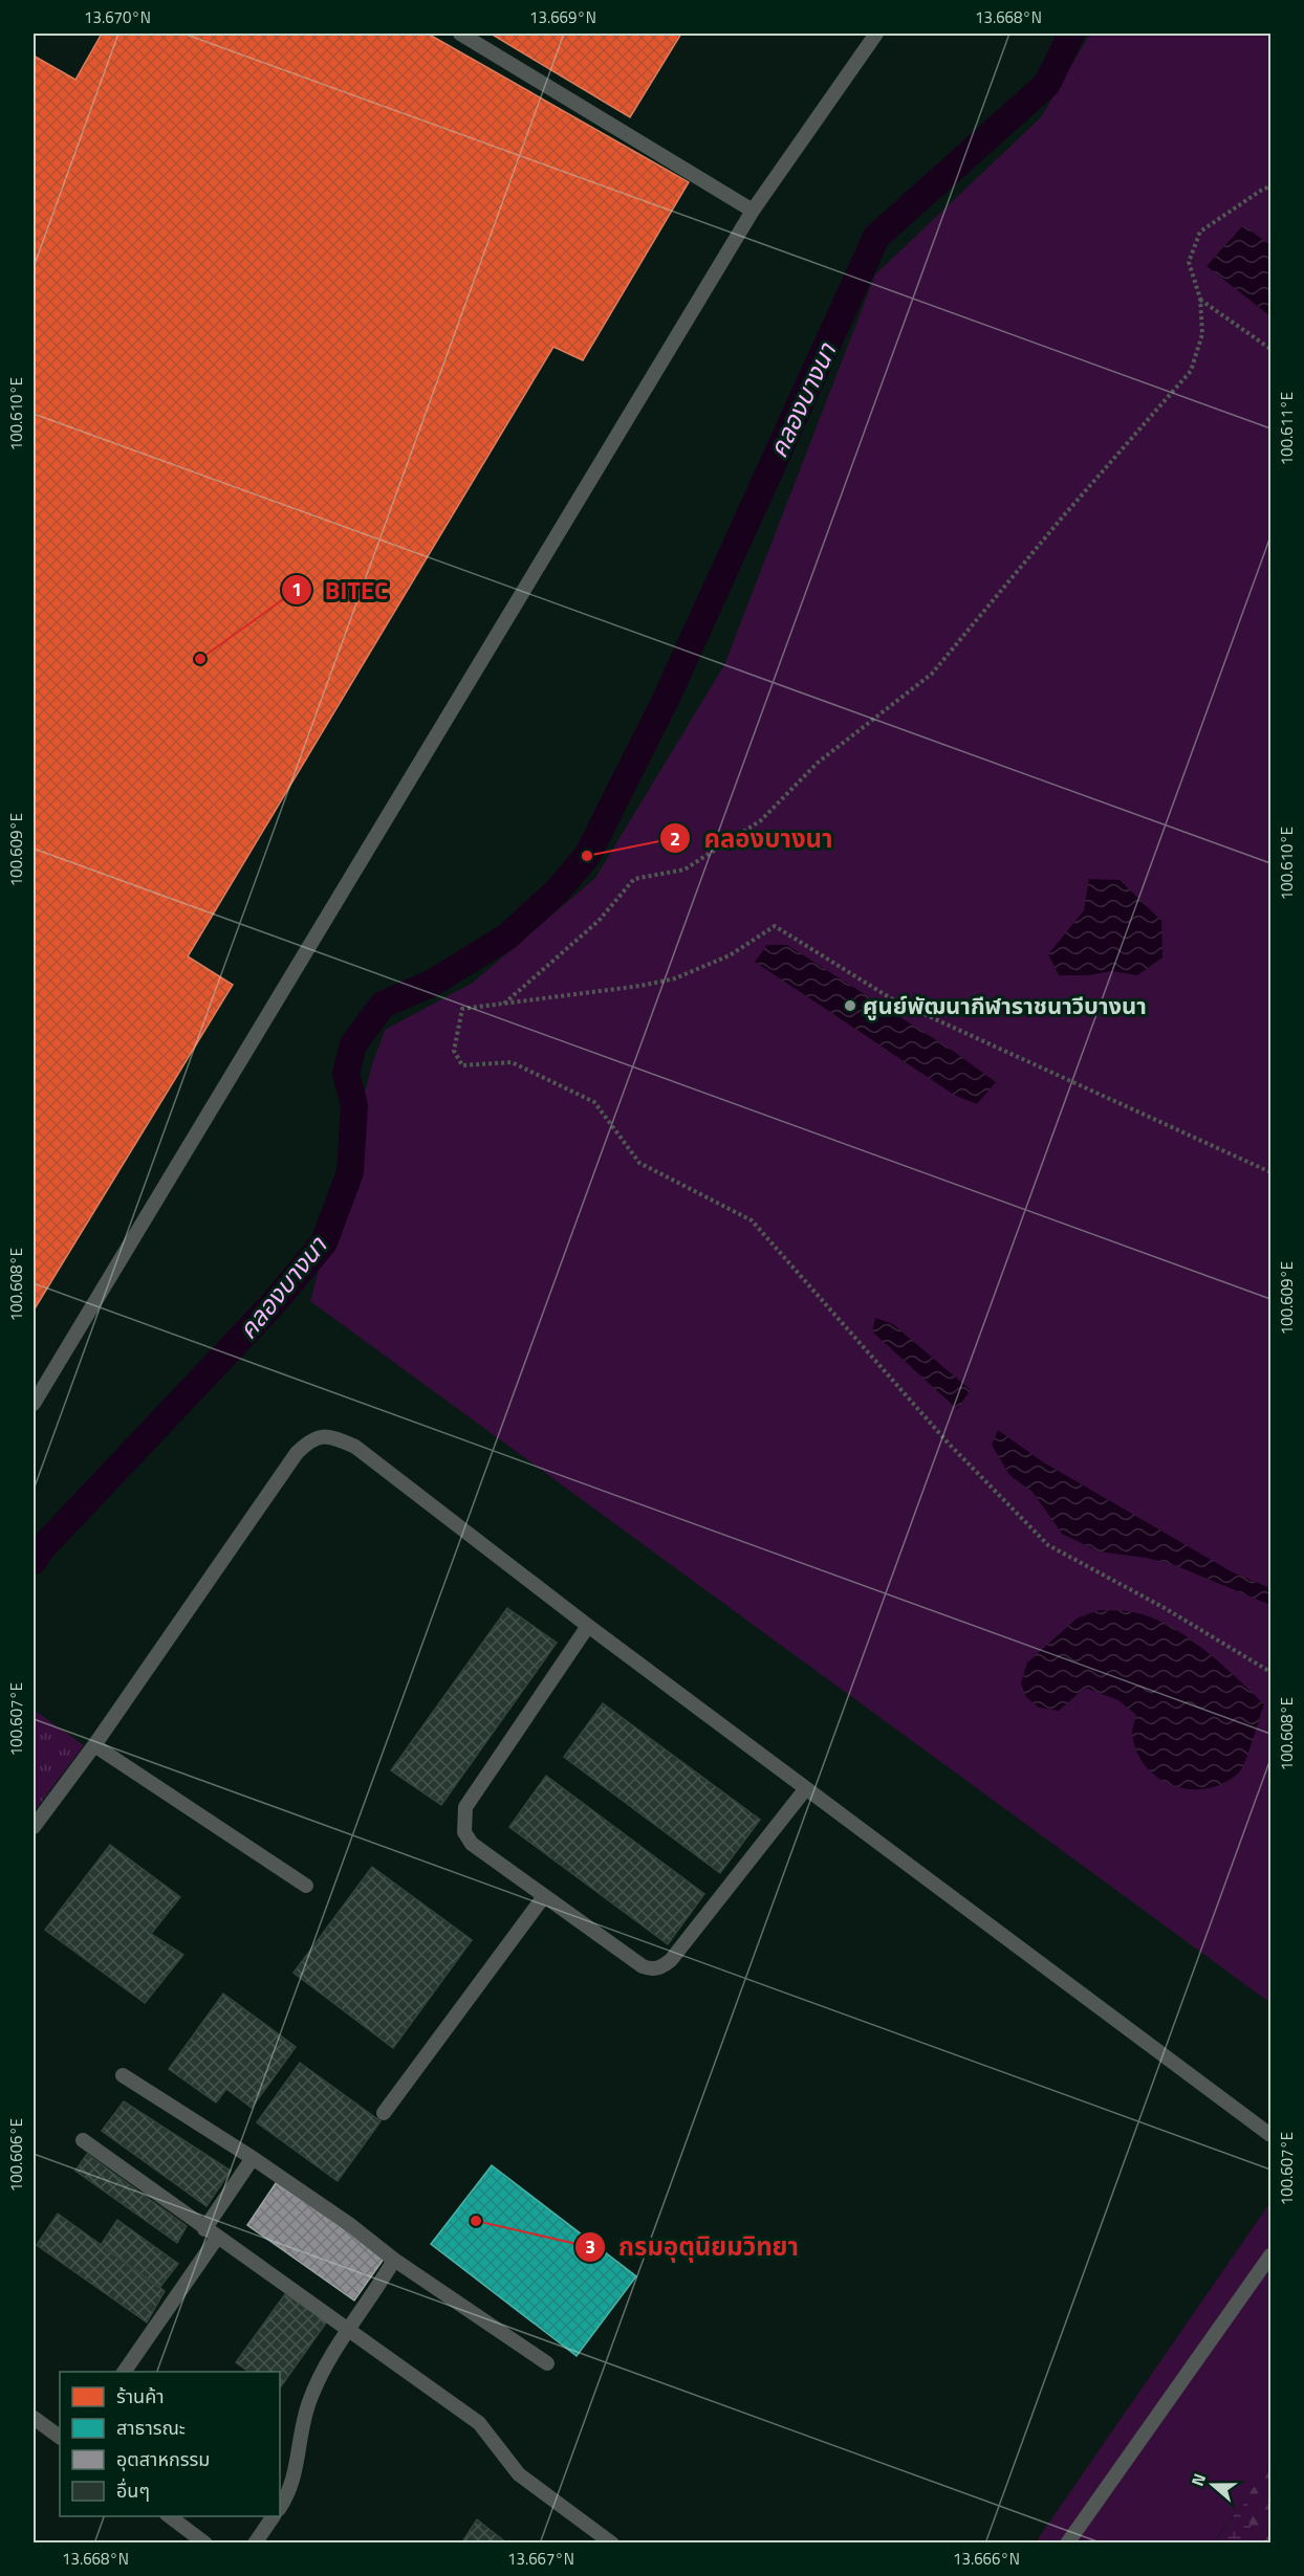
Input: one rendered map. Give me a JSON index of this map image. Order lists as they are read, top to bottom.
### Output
{
  "water": ["คลองบางนา"],
  "places": [
    "BITEC",
    "คลองบางนา",
    "ศูนย์พัฒนากีฬาราชนาวีบางนา",
    "กรมอุตุนิยมวิทยา"
  ],
  "legend": [
    "ร้านค้า",
    "สาธารณะ",
    "อุตสาหกรรม",
    "อื่นๆ"
  ],
  "north": "left",
  "coordinates": [
    "13.670°N",
    "13.669°N",
    "13.668°N",
    "100.610°E",
    "100.611°E",
    "100.609°E",
    "100.608°E",
    "100.607°E",
    "100.606°E",
    "13.667°N",
    "13.666°N"
  ]
}
